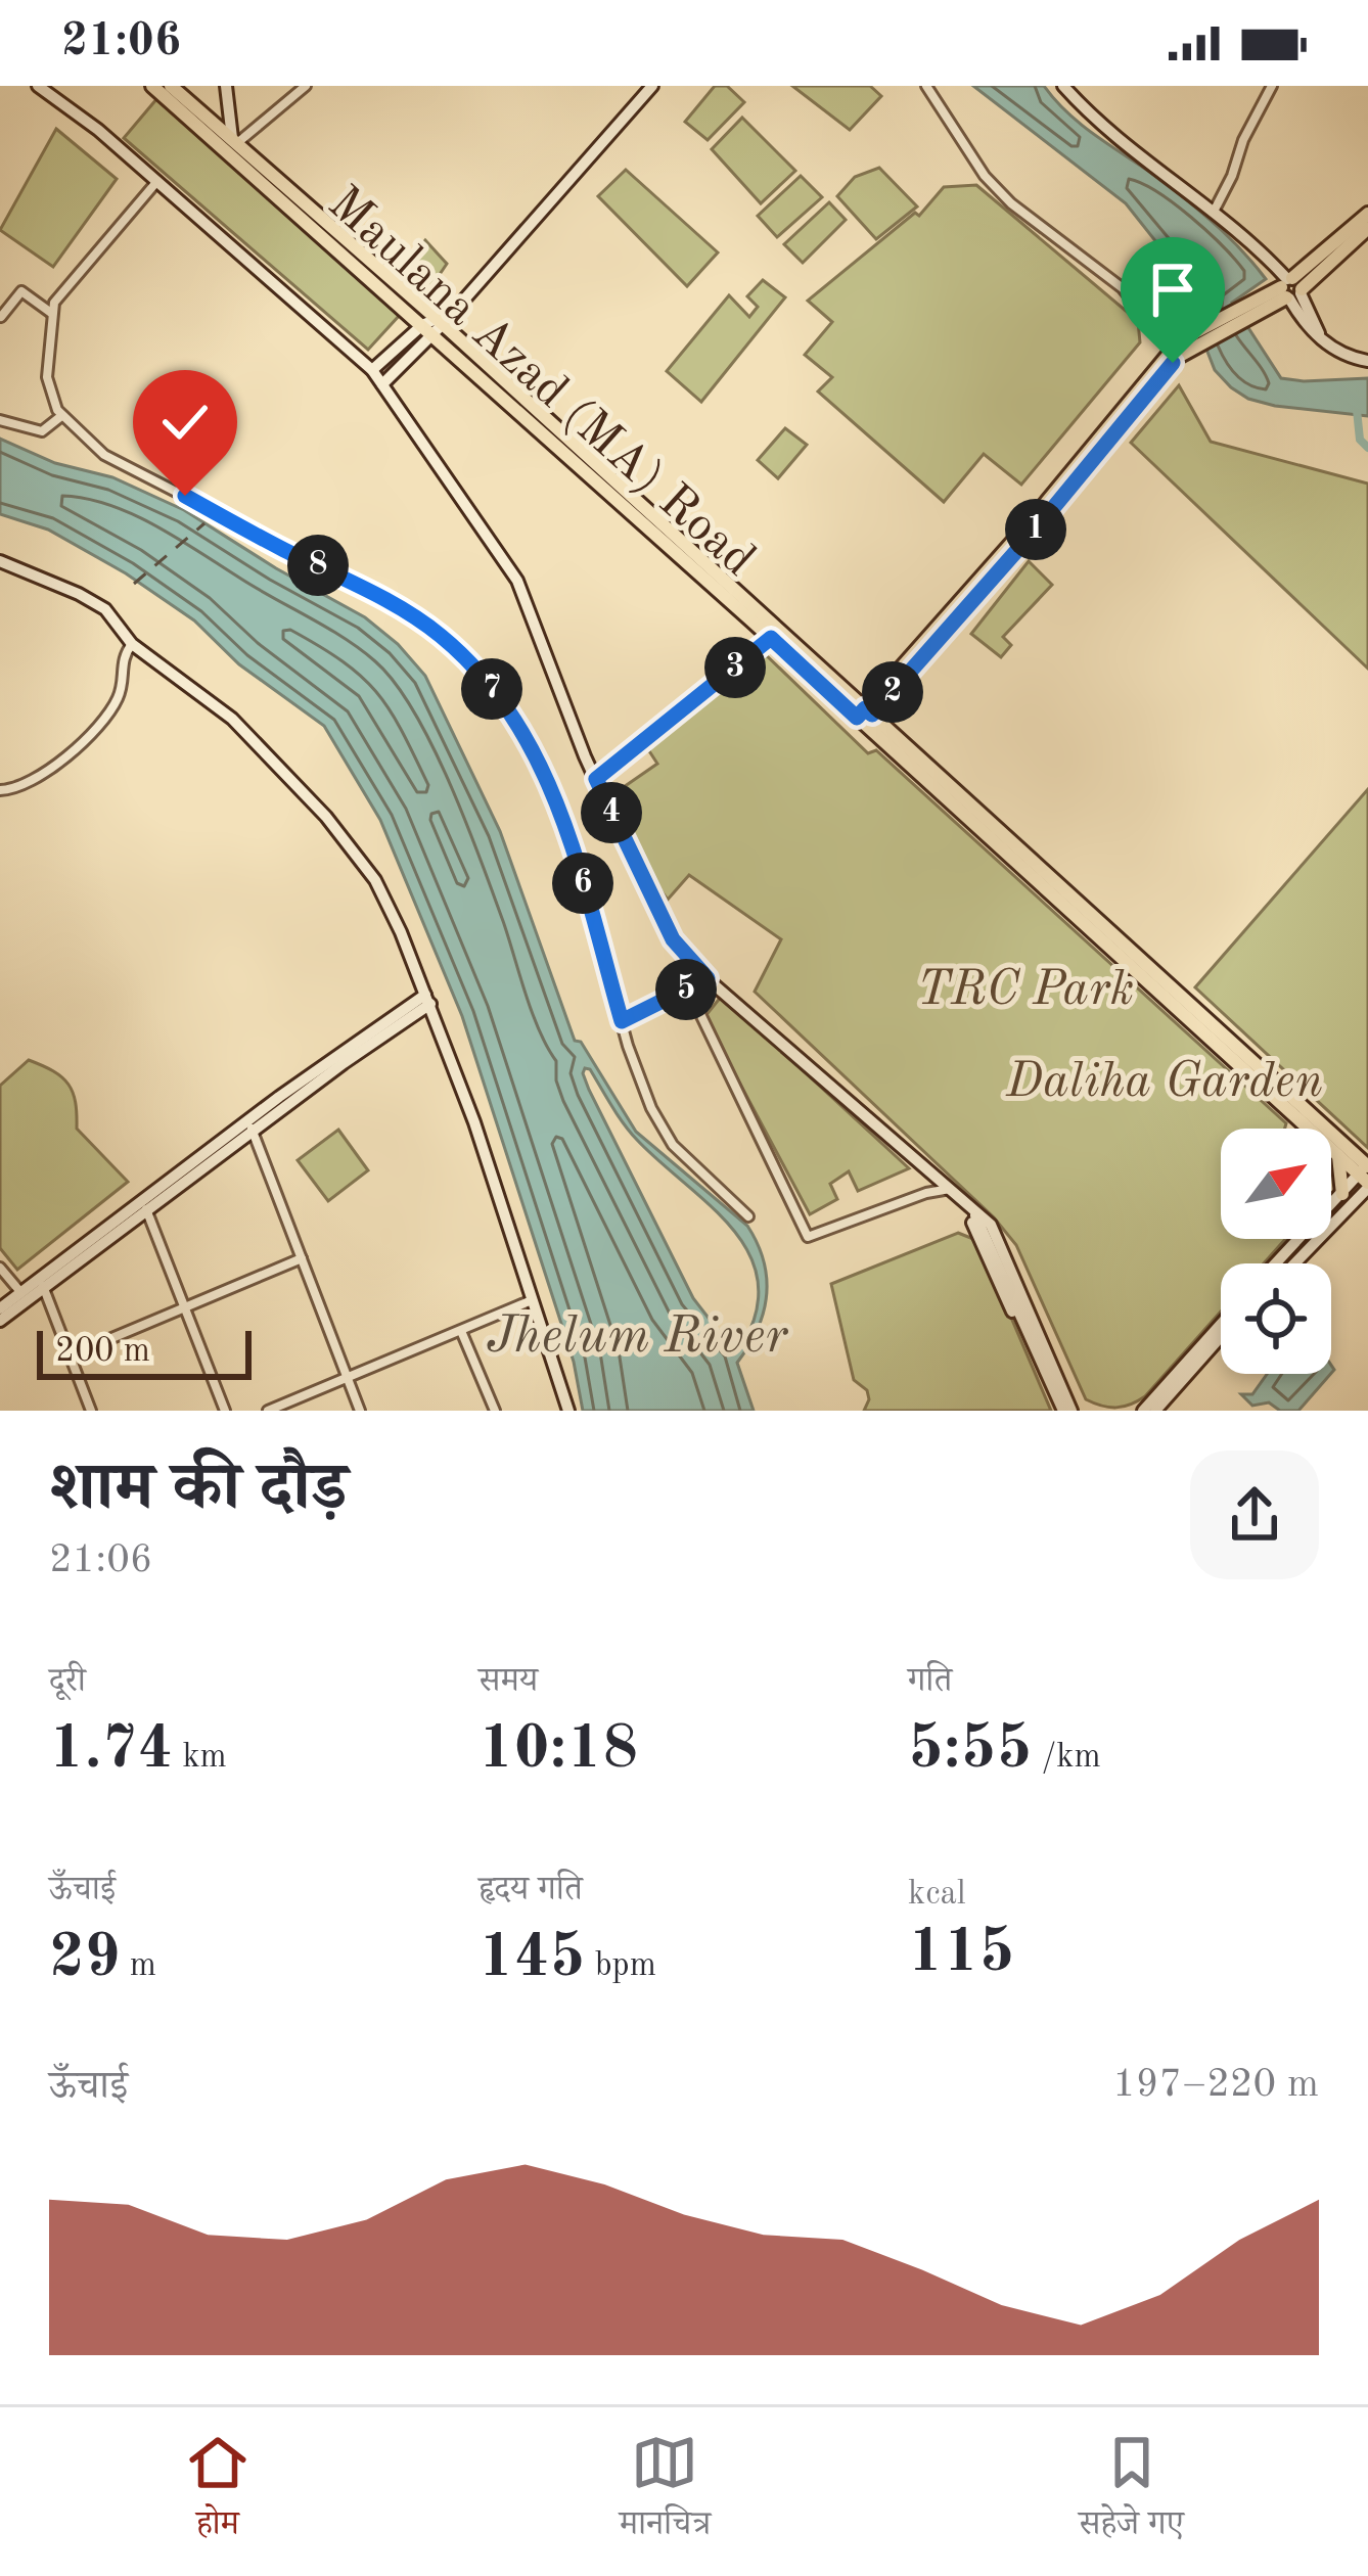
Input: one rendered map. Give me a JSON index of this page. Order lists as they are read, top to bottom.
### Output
{
  "streets": {
    "main road": ["Maulana Azad (MA) Road"]
  },
  "water": ["Jhelum River"],
  "parks": ["TRC Park", "Daliha Garden"],
  "scale_bar": "200 m",
  "north": "top right",
  "page": {
    "status": "21:06",
    "pins": [
      "1",
      "8",
      "3",
      "7",
      "2",
      "4",
      "6",
      "5"
    ],
    "scale": "200 m",
    "heading": ["शाम की दौड़", "21:06"],
    "stats": [
      ["दूरी", "1.74 km"],
      ["समय", "10:18"],
      ["गति", "5:55 /km"],
      ["ऊँचाई", "29 m"],
      ["हृदय गति", "145 bpm"],
      ["kcal", "115"]
    ],
    "chart": ["ऊँचाई", "197–220 m"],
    "tabs": ["होम", "मानचित्र", "सहेजे गए"]
  }
}
